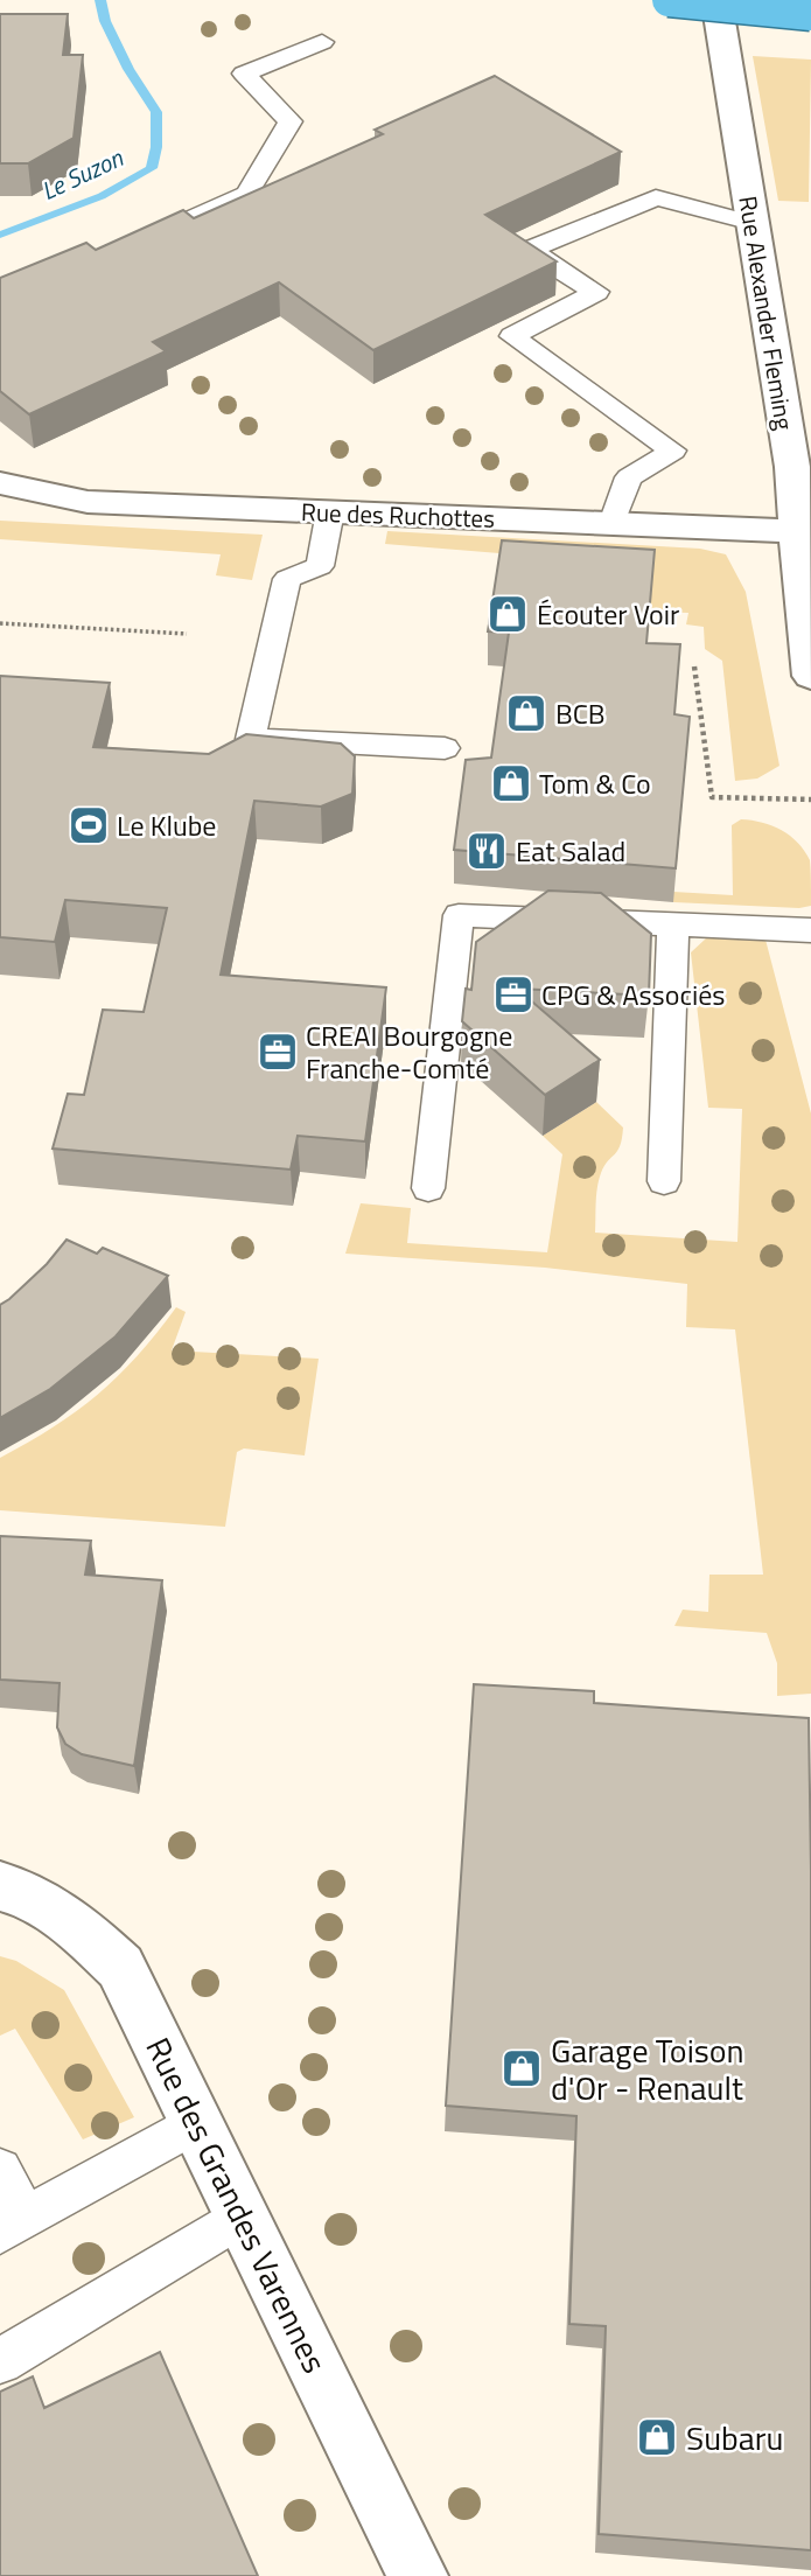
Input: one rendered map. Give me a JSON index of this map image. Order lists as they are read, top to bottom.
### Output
{
  "streets": {
    "street": ["Rue Alexander Fleming", "Rue des Ruchottes", "Rue des Grandes Varennes"]
  },
  "crossings": [
    ["Rue Alexander Fleming", "Rue des Ruchottes"]
  ],
  "water": ["Le Suzon"],
  "places": {
    "shop": [
      "Écouter Voir",
      "BCB",
      "Tom & Co",
      "Garage Toison d'Or - Renault",
      "Subaru"
    ],
    "sports": ["Le Klube"],
    "restaurant": ["Eat Salad"],
    "office": ["CPG & Associés", "CREAI Bourgogne Franche-Comté"]
  }
}
